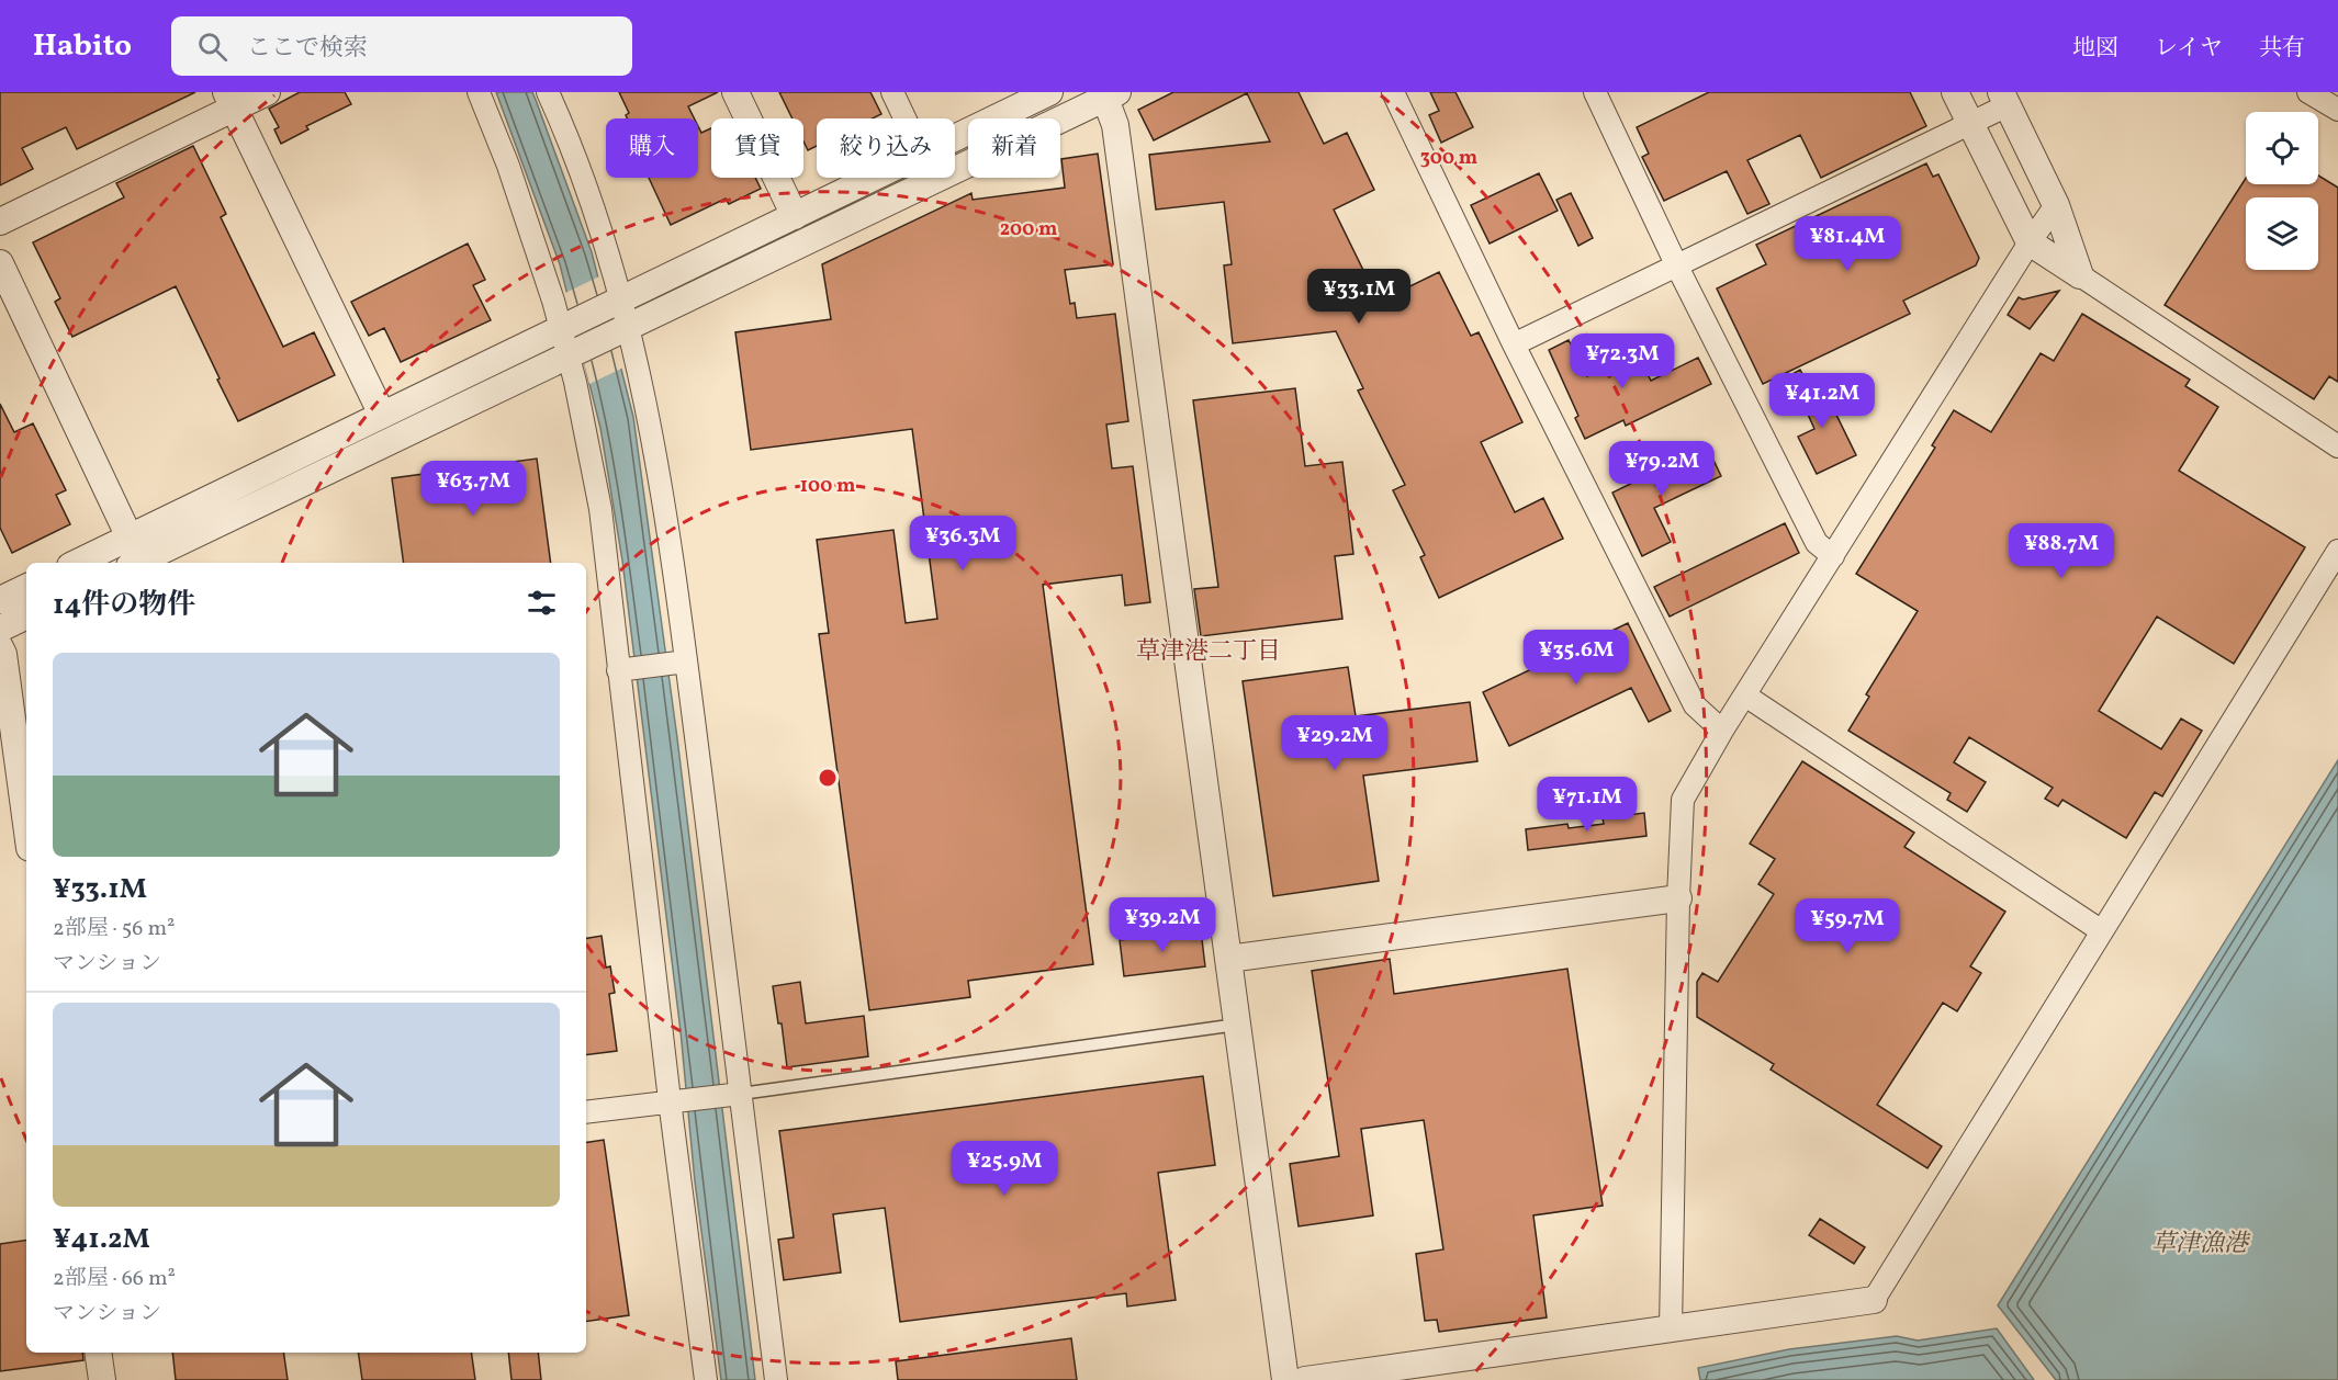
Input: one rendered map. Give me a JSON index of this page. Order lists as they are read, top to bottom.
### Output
{
  "districts": ["草津港二丁目"],
  "water": ["草津漁港"],
  "page": {
    "header": "Habito",
    "search": "ここで検索",
    "nav": ["地図", "レイヤ", "共有"],
    "chip": [
      "購入",
      "賃貸",
      "絞り込み",
      "新着"
    ],
    "price": [
      "¥81.4M",
      "¥33.1M",
      "¥72.3M",
      "¥41.2M",
      "¥79.2M",
      "¥63.7M",
      "¥36.3M",
      "¥88.7M",
      "¥35.6M",
      "¥29.2M",
      "¥71.1M",
      "¥39.2M",
      "¥59.7M",
      "¥25.9M"
    ],
    "heading": "14件の物件",
    "list": [
      {
        "name": "¥33.1M",
        "note": "2部屋 · 56 m² · マンション"
      },
      {
        "name": "¥41.2M",
        "note": "2部屋 · 66 m² · マンション"
      }
    ]
  },
  "rings": ["300 m", "200 m", "100 m"]
}
